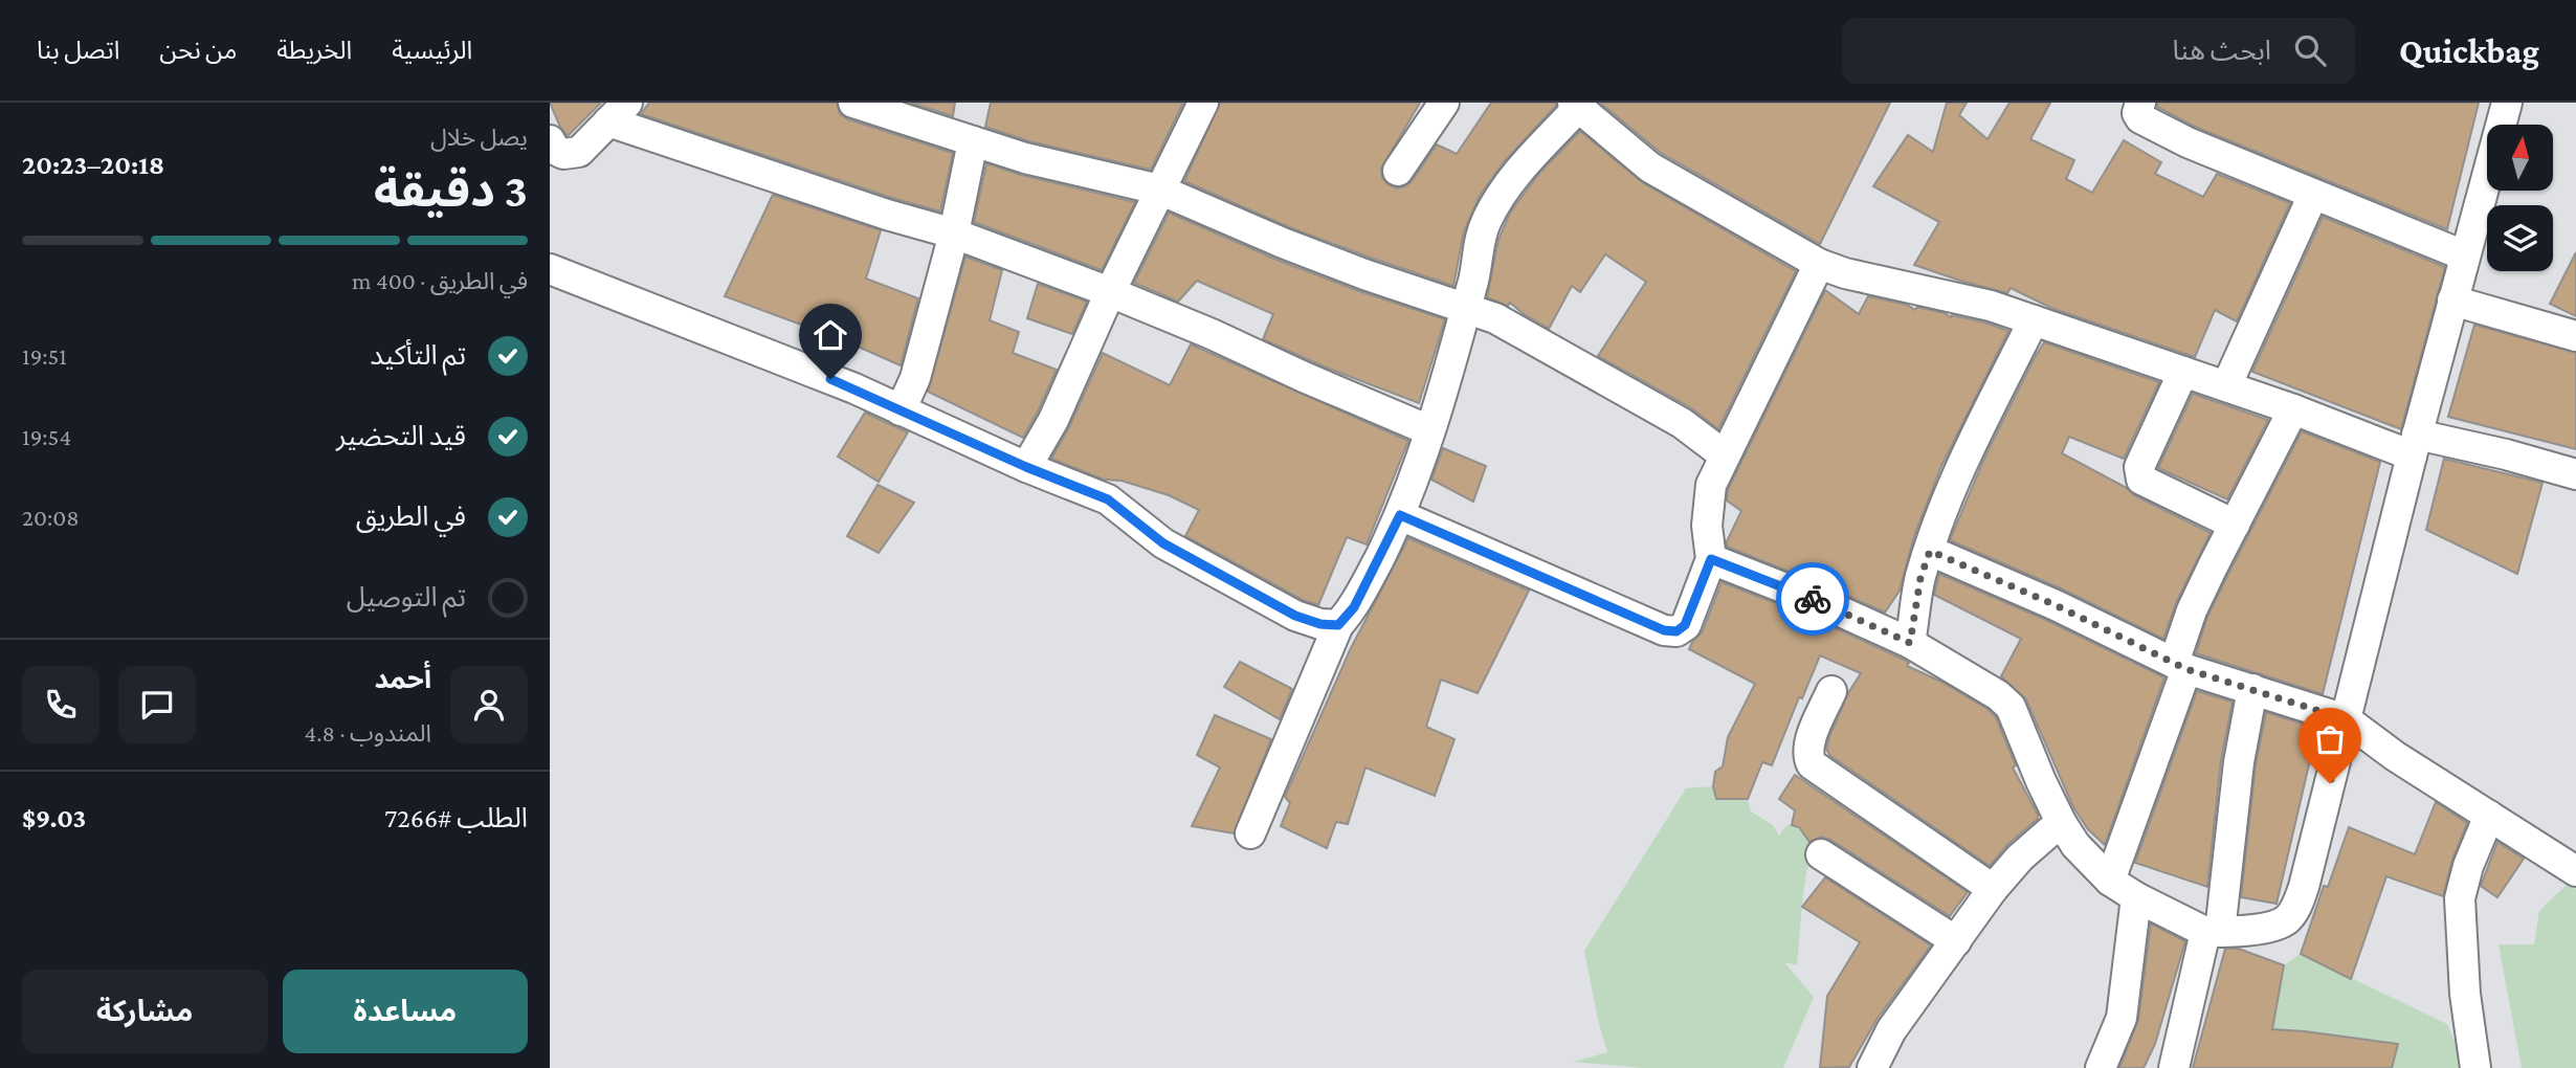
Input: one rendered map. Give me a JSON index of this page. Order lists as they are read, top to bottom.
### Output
{
  "north": "top",
  "page": {
    "header": "Quickbag",
    "search": "ابحث هنا",
    "nav": [
      "الرئيسية",
      "الخريطة",
      "من نحن",
      "اتصل بنا"
    ],
    "heading": ["3 دقيقة", "يصل خلال", "20:18–20:23"],
    "panel": [
      "أحمد",
      "المندوب · 4.8",
      "الطلب #7266",
      "$9.03"
    ],
    "bar": "في الطريق · 400 m",
    "list": [
      ["تم التأكيد", "19:51"],
      ["قيد التحضير", "19:54"],
      ["في الطريق", "20:08"],
      "تم التوصيل"
    ],
    "buttons": ["مساعدة", "مشاركة"]
  }
}
